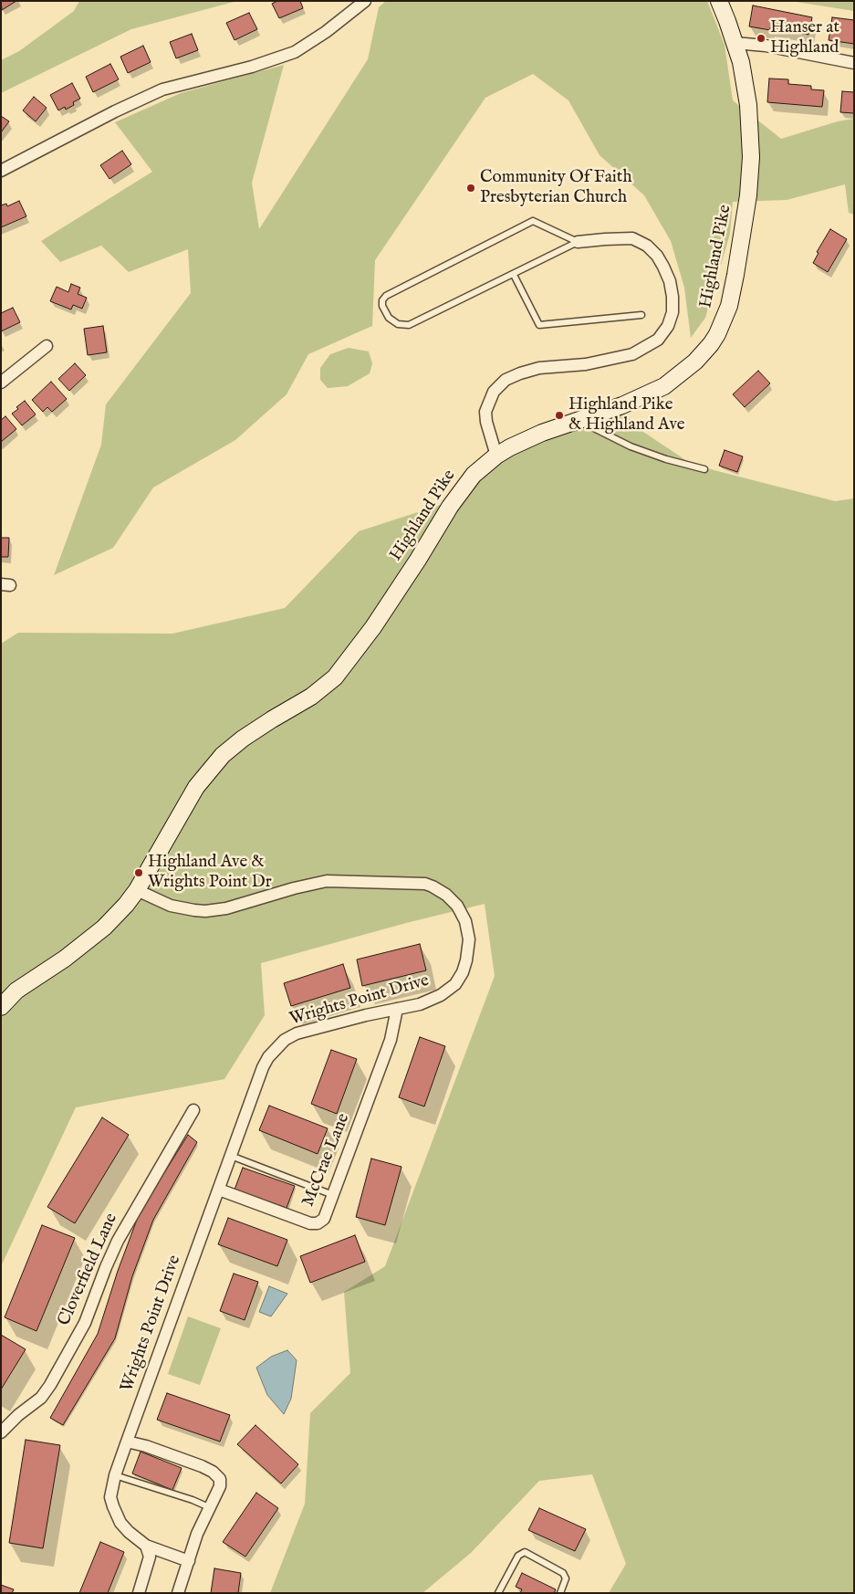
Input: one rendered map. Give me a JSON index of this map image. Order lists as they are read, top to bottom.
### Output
{
  "streets": {
    "street": [
      "Highland Pike",
      "Wrights Point Drive",
      "McCrae Lane",
      "Cloverfield Lane"
    ]
  },
  "crossings": [
    ["Highland Pike", "Wrights Point Drive"],
    ["Wrights Point Drive", "McCrae Lane"]
  ],
  "places": [
    "Hanser at Highland",
    "Community Of Faith Presbyterian Church",
    "Highland Pike & Highland Ave",
    "Highland Ave & Wrights Point Dr"
  ]
}
